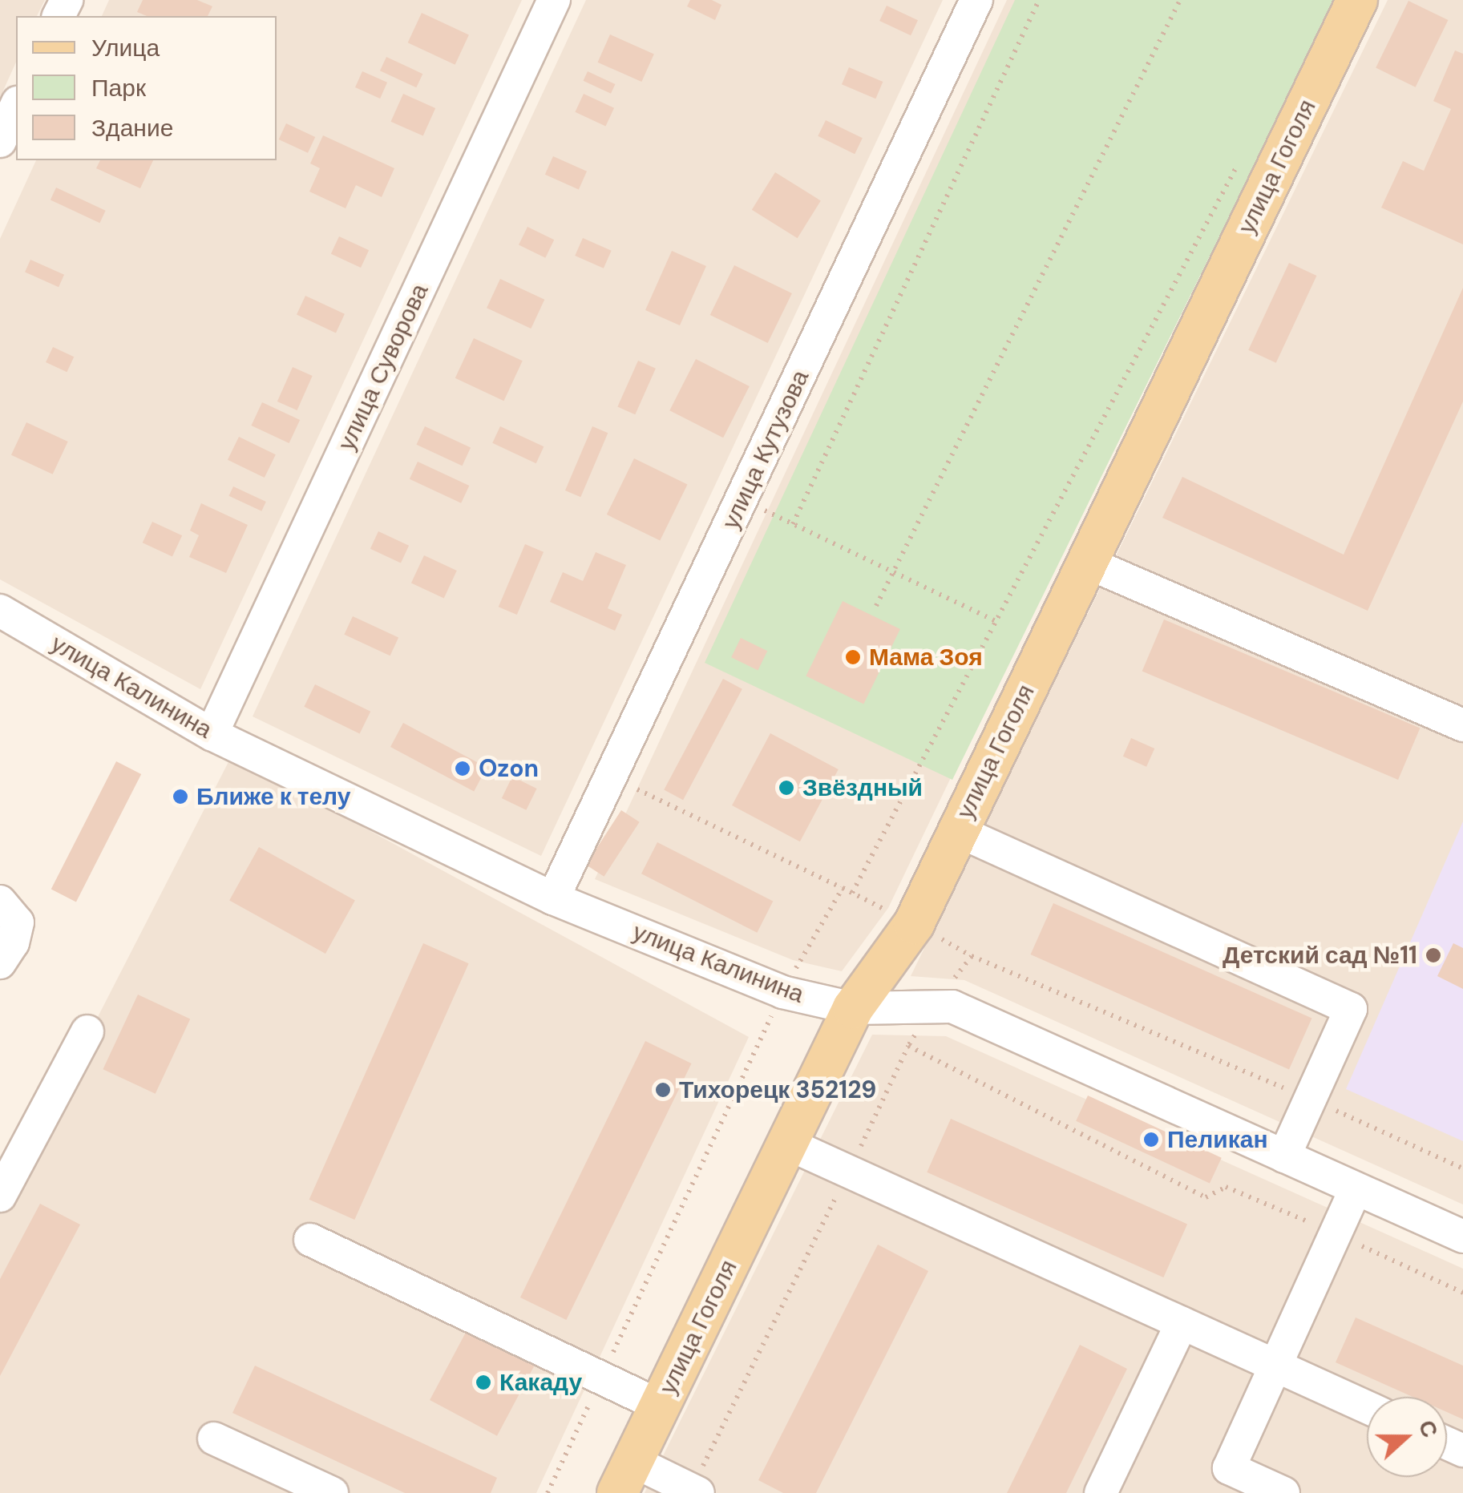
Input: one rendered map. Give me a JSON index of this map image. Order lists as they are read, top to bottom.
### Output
{
  "streets": {
    "main road": ["улица Гоголя"],
    "street": ["улица Суворова", "улица Кутузова", "улица Калинина"]
  },
  "crossings": [
    ["улица Гоголя", "улица Калинина"],
    ["улица Суворова", "улица Калинина"],
    ["улица Кутузова", "улица Калинина"]
  ],
  "places": [
    "Мама Зоя",
    "Ozon",
    "Звёздный",
    "Ближе к телу",
    "Детский сад №11",
    "Тихорецк 352129",
    "Пеликан",
    "Какаду"
  ],
  "legend": ["Улица", "Парк", "Здание"],
  "north": "right"
}
